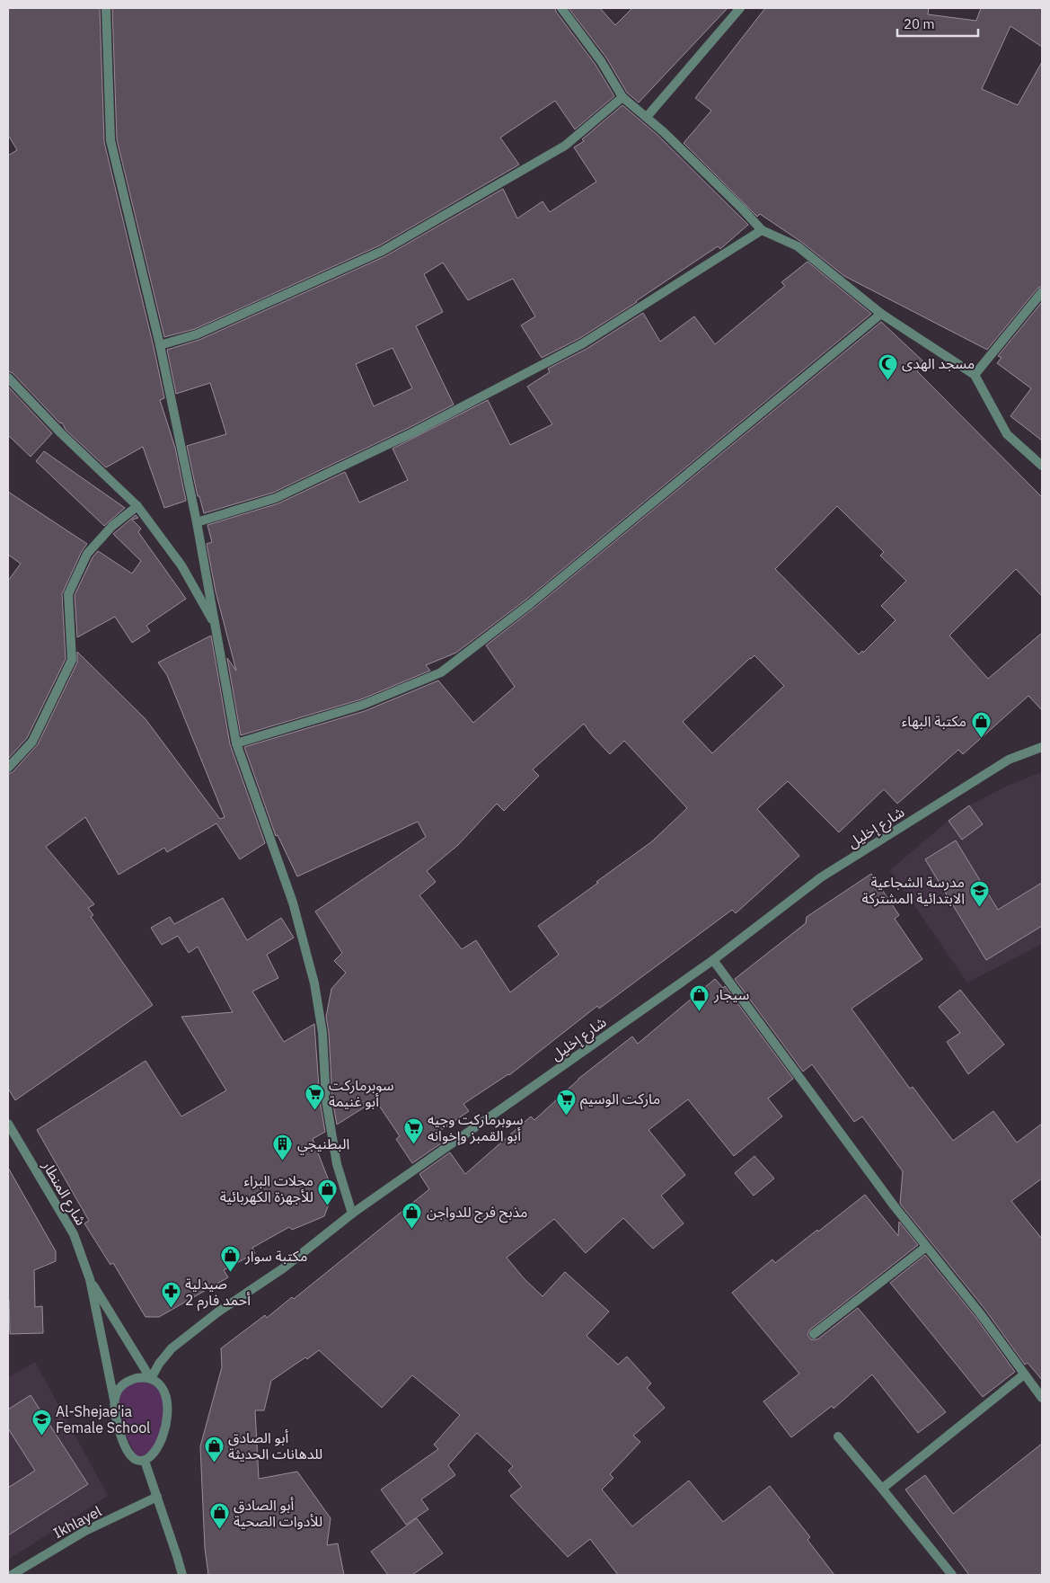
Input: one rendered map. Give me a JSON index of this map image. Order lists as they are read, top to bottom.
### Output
{
  "streets": {
    "street": ["شارع إخليل", "شارع المنطار", "Ikhlayel"]
  },
  "crossings": [
    ["شارع إخليل", "شارع المنطار"]
  ],
  "places": {
    "mosque": ["مسجد الهدى"],
    "shop": [
      "مكتبة البهاء",
      "سيجار",
      "محلات البراء للأجهزة الكهربائية",
      "مذبح فرج للدواجن",
      "مكتبة سوار",
      "أبو الصادق للدهانات الحديثة",
      "أبو الصادق للأدوات الصحية"
    ],
    "school or university": ["مدرسة الشجاعية الابتدائية المشتركة", "Al-Shejae'ia Female School"],
    "supermarket": ["سوبرماركت أبو غنيمة", "ماركت الوسيم", "سوبرماركت وجيه أبو القمبز وإخوانه"],
    "building": ["البطنيجي"],
    "pharmacy": ["صيدلية أحمد فارم 2"]
  },
  "scale_bar": "20 m"
}
